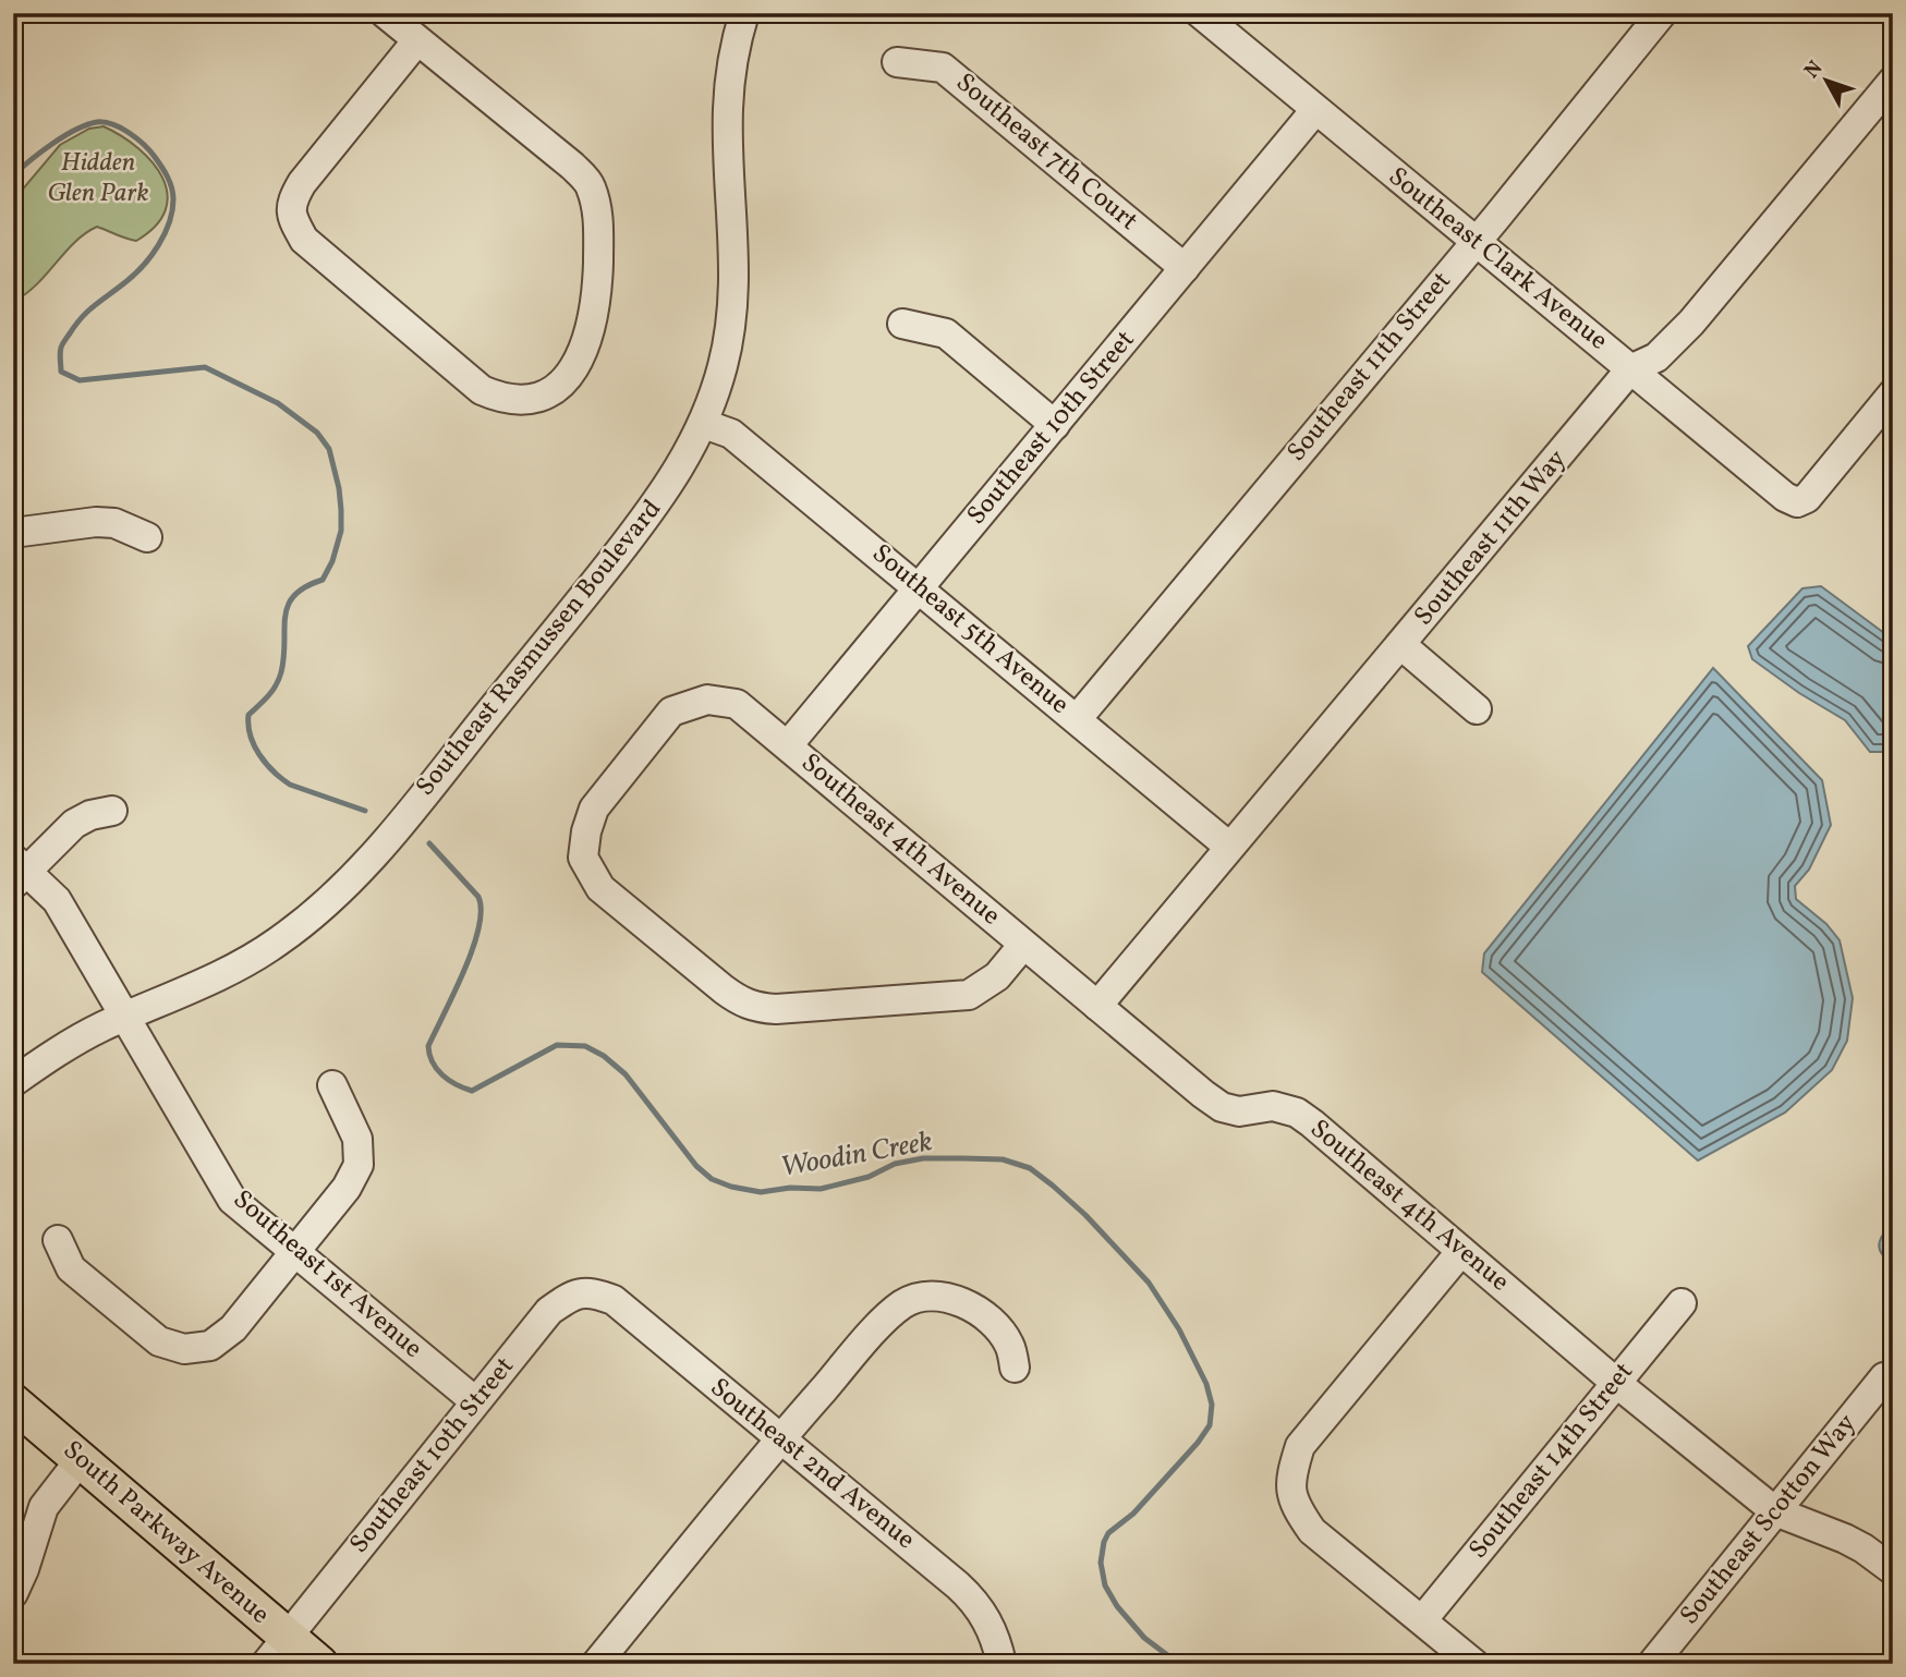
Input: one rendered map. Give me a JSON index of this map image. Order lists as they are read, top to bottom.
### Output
{
  "streets": {
    "main road": ["South Parkway Avenue"],
    "street": [
      "Southeast 7th Court",
      "Southeast Clark Avenue",
      "Southeast 11th Street",
      "Southeast 10th Street",
      "Southeast 11th Way",
      "Southeast 5th Avenue",
      "Southeast Rasmussen Boulevard",
      "Southeast 4th Avenue",
      "Southeast 1st Avenue",
      "Southeast 14th Street",
      "Southeast 2nd Avenue",
      "Southeast Scotton Way"
    ]
  },
  "crossings": [
    ["Southeast 7th Court", "Southeast 10th Street"],
    ["Southeast Clark Avenue", "Southeast 11th Street"],
    ["Southeast Clark Avenue", "Southeast 10th Street"],
    ["Southeast Clark Avenue", "Southeast 11th Way"],
    ["Southeast 11th Street", "Southeast 5th Avenue"],
    ["Southeast 10th Street", "Southeast 5th Avenue"],
    ["Southeast 10th Street", "Southeast 4th Avenue"],
    ["Southeast 10th Street", "Southeast 1st Avenue"],
    ["Southeast 10th Street", "Southeast 2nd Avenue"],
    ["Southeast 10th Street", "South Parkway Avenue"],
    ["Southeast 11th Way", "Southeast 5th Avenue"],
    ["Southeast 11th Way", "Southeast 4th Avenue"],
    ["Southeast 5th Avenue", "Southeast Rasmussen Boulevard"],
    ["Southeast Rasmussen Boulevard", "Southeast 1st Avenue"],
    ["Southeast 4th Avenue", "Southeast 14th Street"],
    ["Southeast 4th Avenue", "Southeast Scotton Way"]
  ],
  "water": ["Woodin Creek"],
  "parks": ["Hidden Glen Park"],
  "north": "top left"
}
